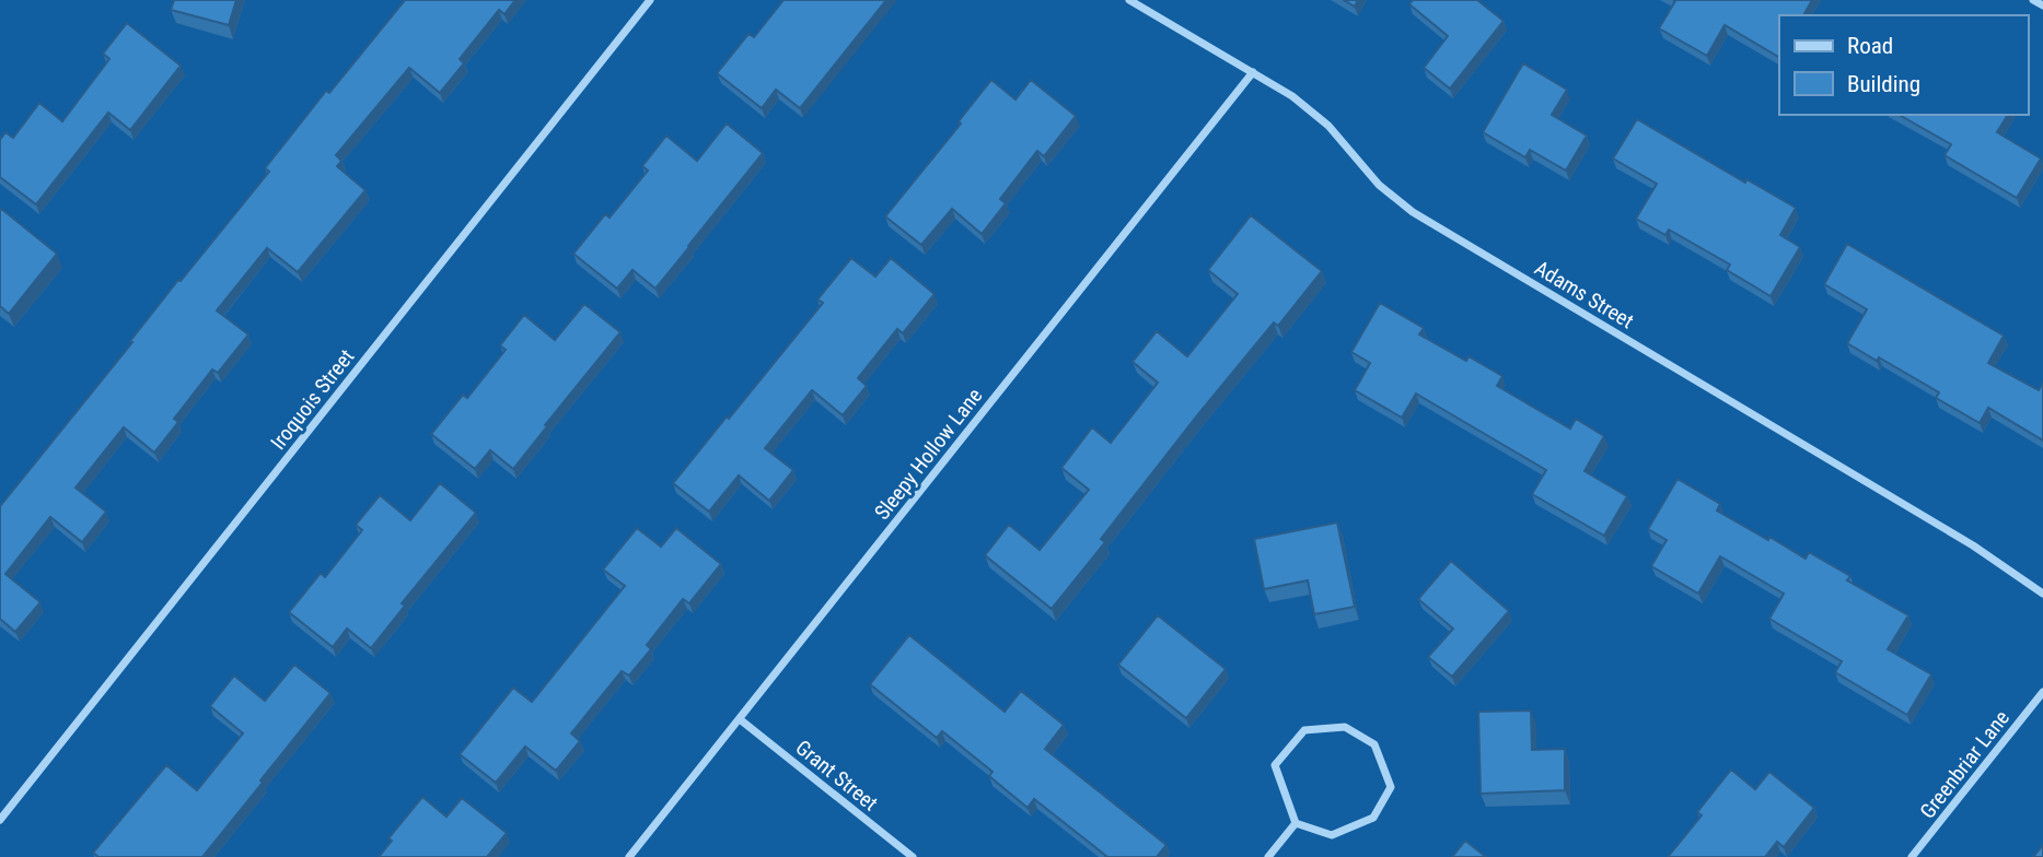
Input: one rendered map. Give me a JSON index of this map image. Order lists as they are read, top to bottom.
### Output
{
  "streets": {
    "street": [
      "Adams Street",
      "Iroquois Street",
      "Sleepy Hollow Lane",
      "Greenbriar Lane",
      "Grant Street"
    ]
  },
  "crossings": [
    ["Adams Street", "Sleepy Hollow Lane"],
    ["Sleepy Hollow Lane", "Grant Street"]
  ],
  "legend": ["Road", "Building"]
}
